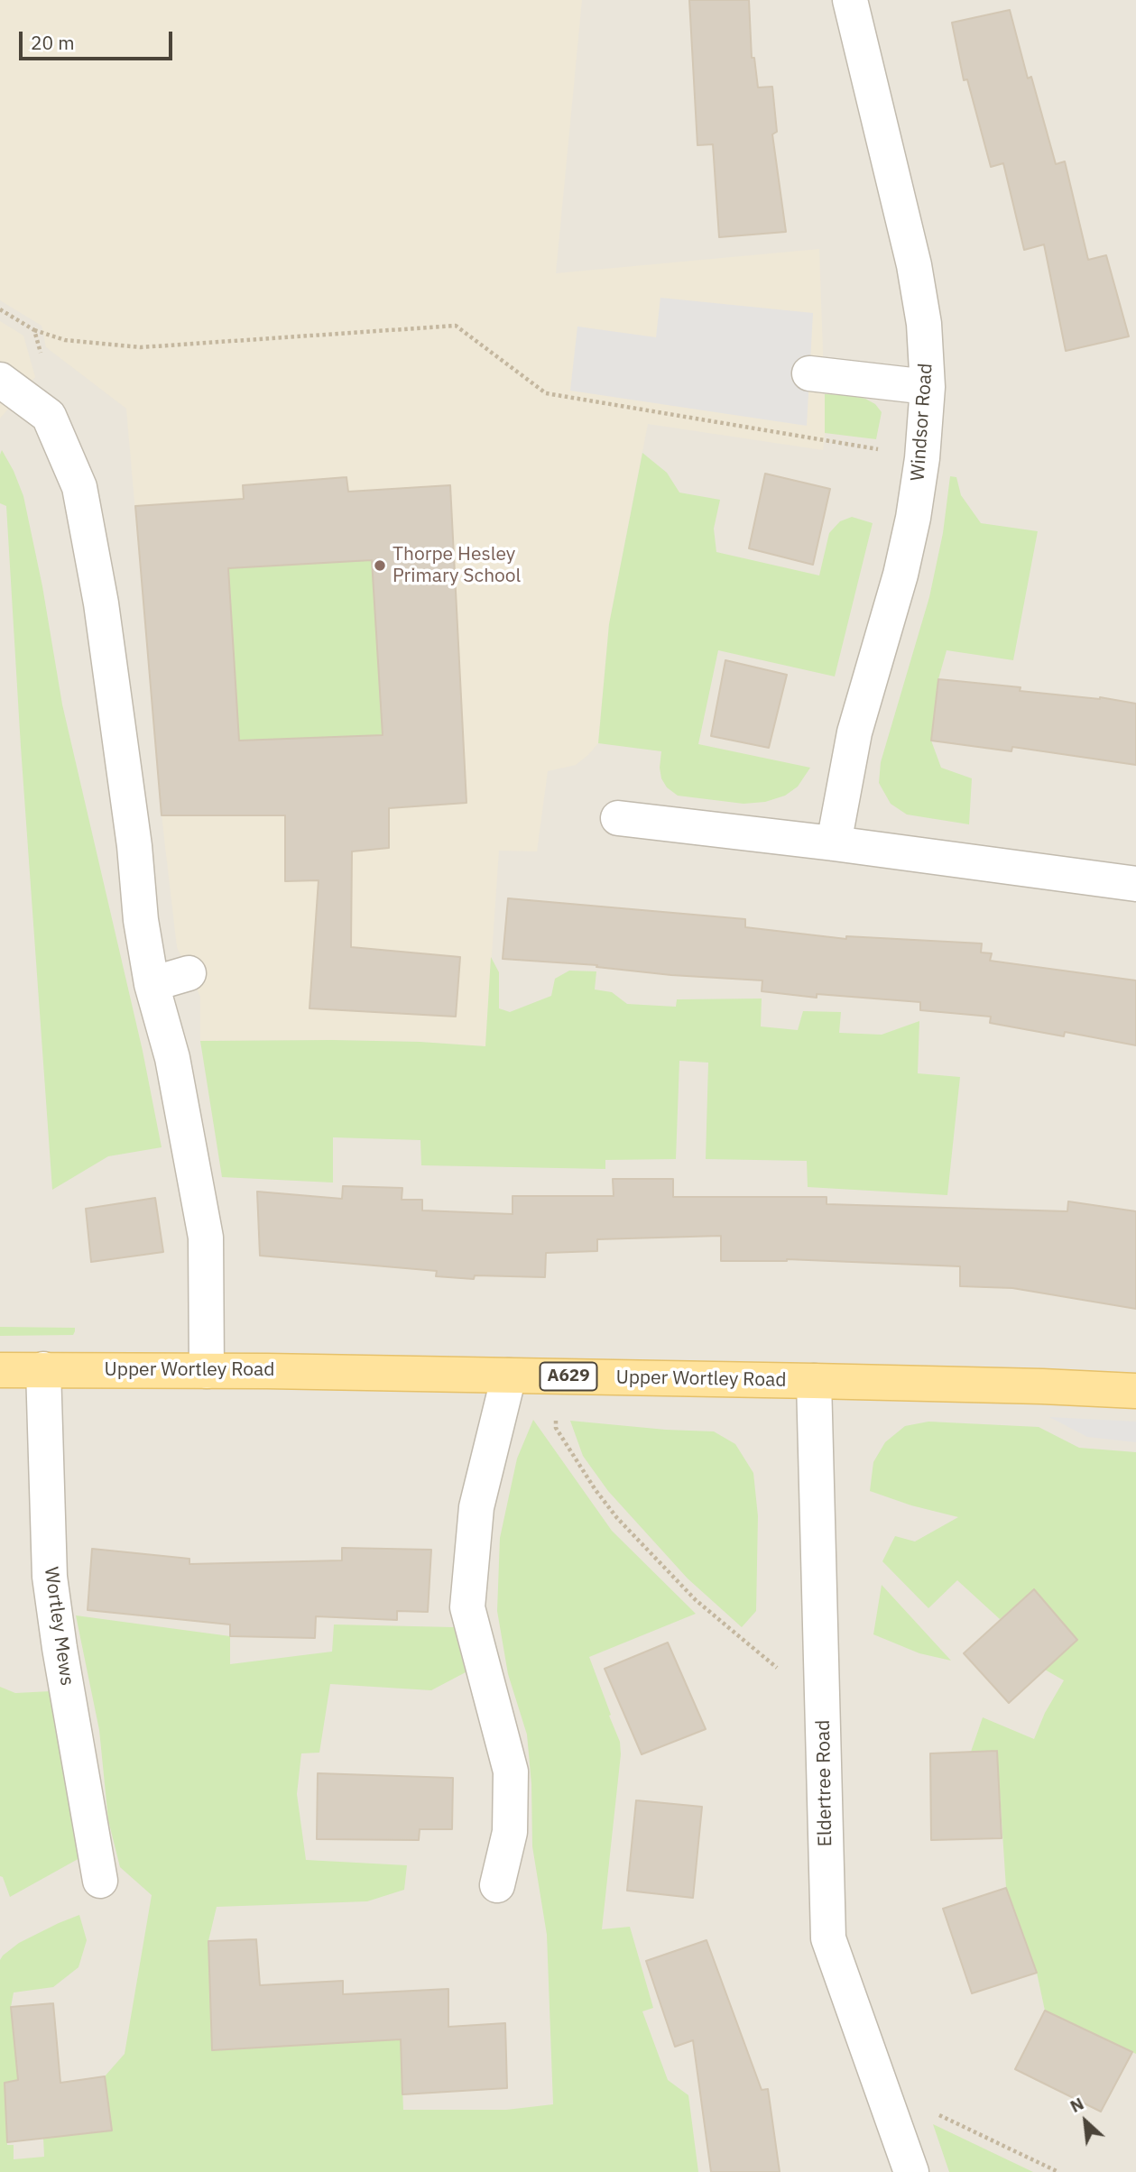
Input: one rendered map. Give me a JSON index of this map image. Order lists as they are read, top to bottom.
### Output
{
  "streets": {
    "main road": ["Upper Wortley Road", "A629"],
    "street": ["Windsor Road", "Wortley Mews", "Eldertree Road"]
  },
  "crossings": [
    ["Upper Wortley Road", "Wortley Mews"],
    ["Upper Wortley Road", "Eldertree Road"]
  ],
  "places": ["Thorpe Hesley Primary School"],
  "scale_bar": "20 m",
  "north": "top left"
}
